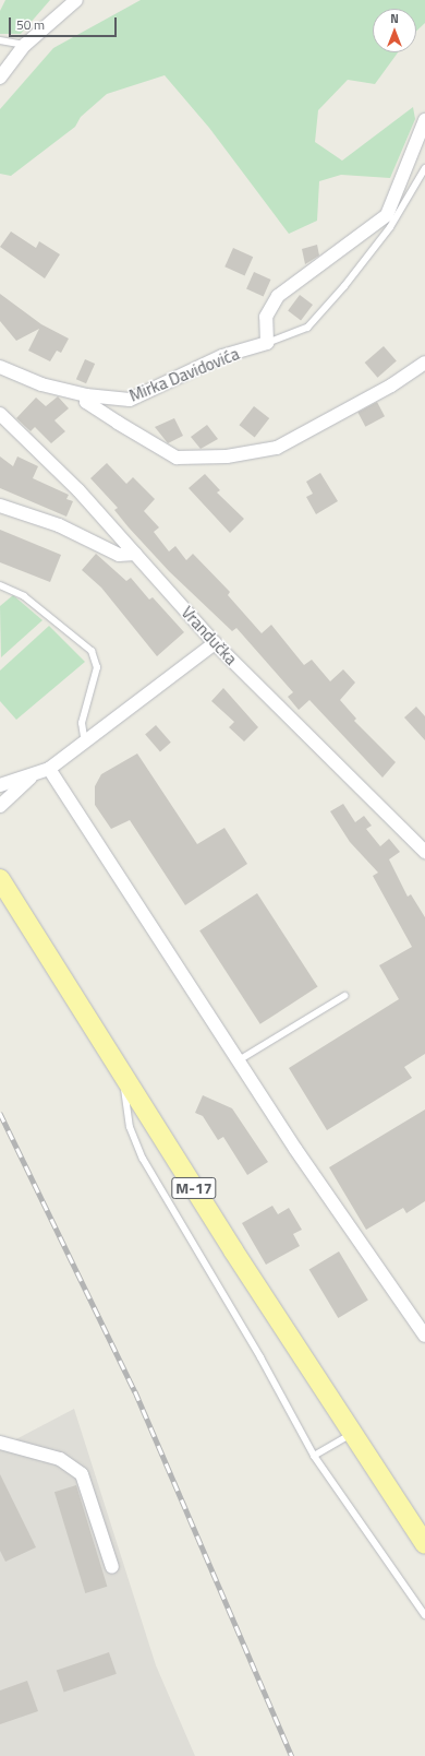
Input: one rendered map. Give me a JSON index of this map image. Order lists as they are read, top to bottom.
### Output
{
  "streets": {
    "main road": ["M-17"],
    "street": ["Mirka Davidovića", "Vrandučka"]
  },
  "scale_bar": "50 m",
  "north": "top"
}
